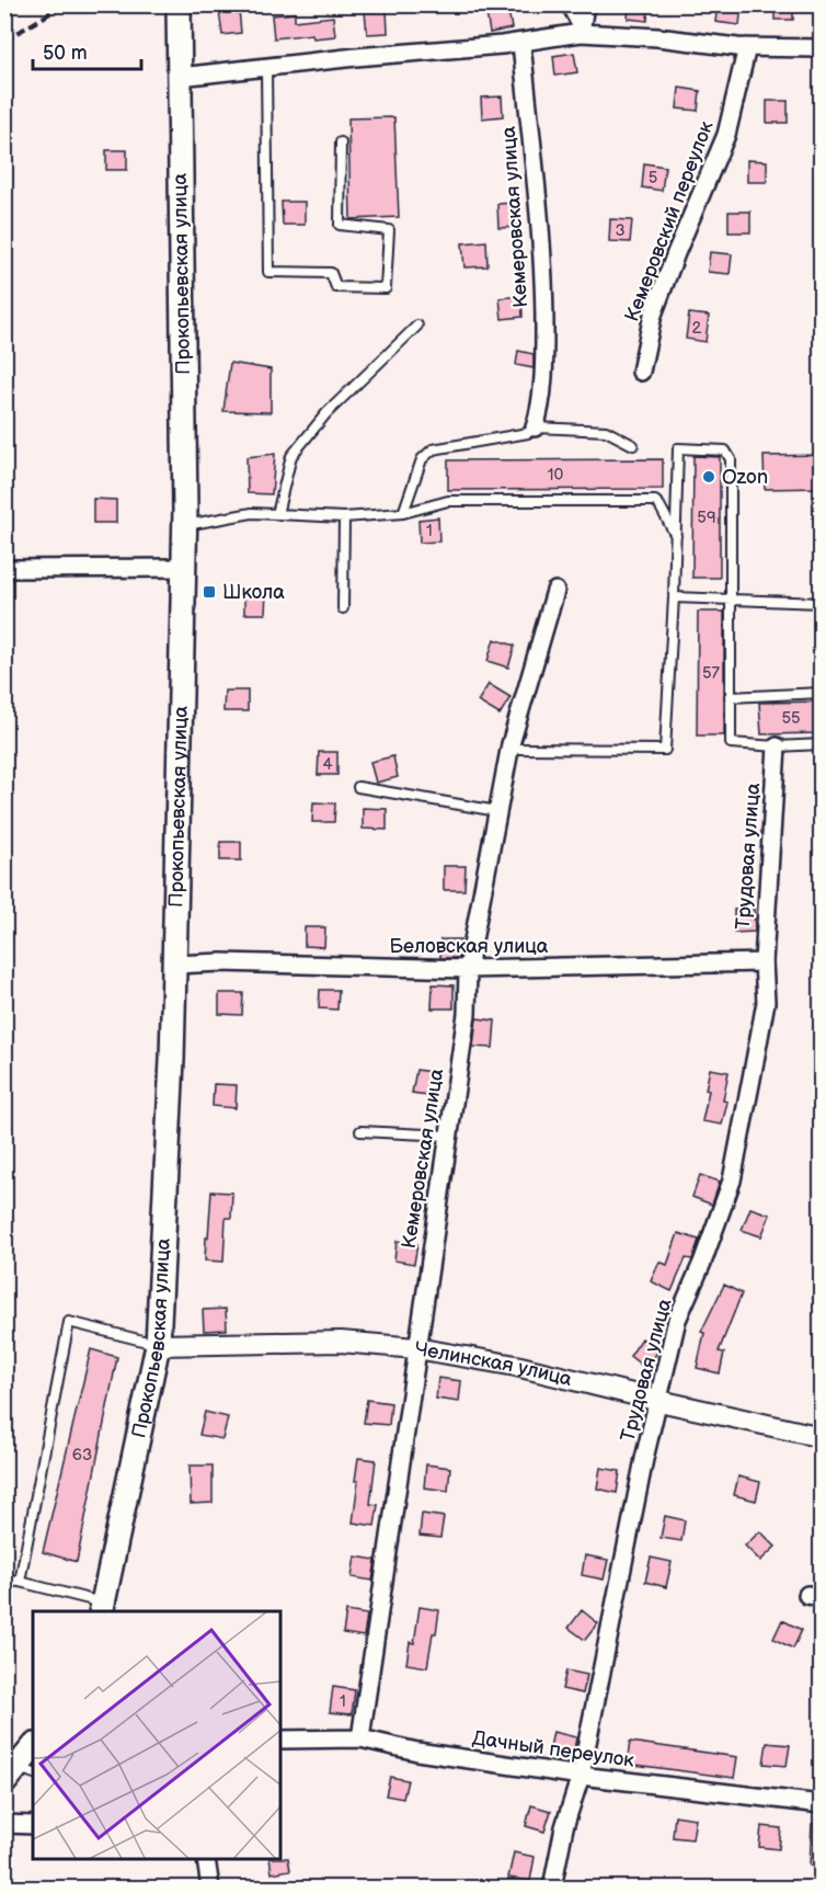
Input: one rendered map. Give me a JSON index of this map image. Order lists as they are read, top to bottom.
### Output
{
  "streets": {
    "main road": ["Прокопьевская улица"],
    "street": [
      "Кемеровская улица",
      "Кемеровский переулок",
      "Трудовая улица",
      "Беловская улица",
      "Челинская улица",
      "Дачный переулок"
    ]
  },
  "crossings": [
    ["Кемеровская улица", "Беловская улица"],
    ["Кемеровская улица", "Челинская улица"],
    ["Кемеровская улица", "Дачный переулок"],
    ["Прокопьевская улица", "Беловская улица"],
    ["Прокопьевская улица", "Челинская улица"],
    ["Трудовая улица", "Беловская улица"],
    ["Трудовая улица", "Челинская улица"],
    ["Трудовая улица", "Дачный переулок"]
  ],
  "places": {
    "other": ["Ozon"],
    "transit": ["Школа"]
  },
  "house_numbers": [
    "5",
    "3",
    "2",
    "10",
    "59",
    "1",
    "57",
    "55",
    "4",
    "63",
    "1"
  ],
  "scale_bar": "50 m"
}
